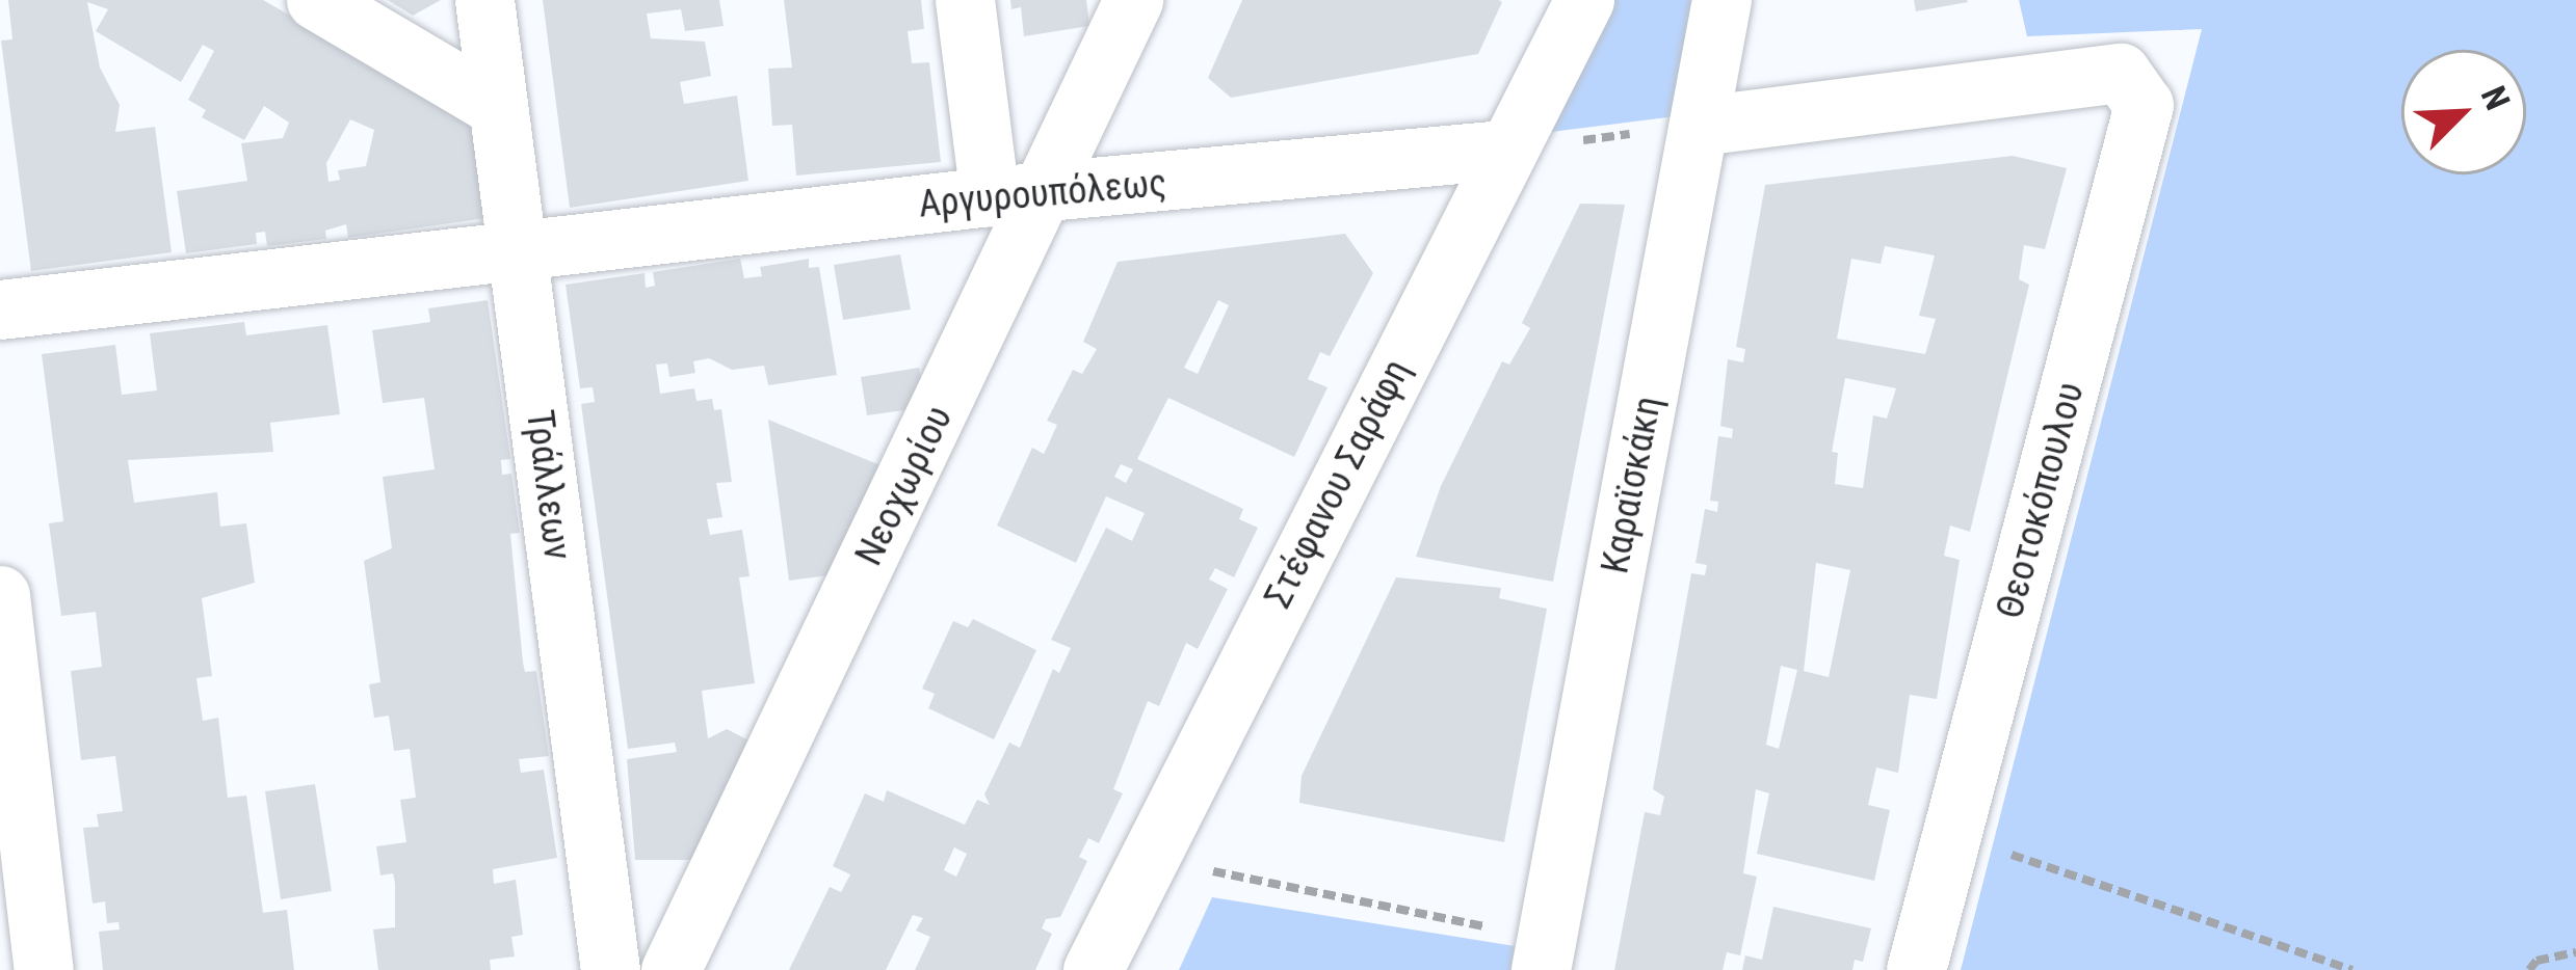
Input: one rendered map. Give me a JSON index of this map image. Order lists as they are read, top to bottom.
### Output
{
  "streets": {
    "street": [
      "Αργυρουπόλεως",
      "Στέφανου Σαράφη",
      "Τράλλεων",
      "Καραϊσκάκη",
      "Νεοχωρίου",
      "Θεοτοκόπουλου"
    ]
  },
  "crossings": [
    ["Αργυρουπόλεως", "Στέφανου Σαράφη"],
    ["Αργυρουπόλεως", "Τράλλεων"],
    ["Αργυρουπόλεως", "Νεοχωρίου"],
    ["Καραϊσκάκη", "Θεοτοκόπουλου"]
  ],
  "north": "top right"
}
